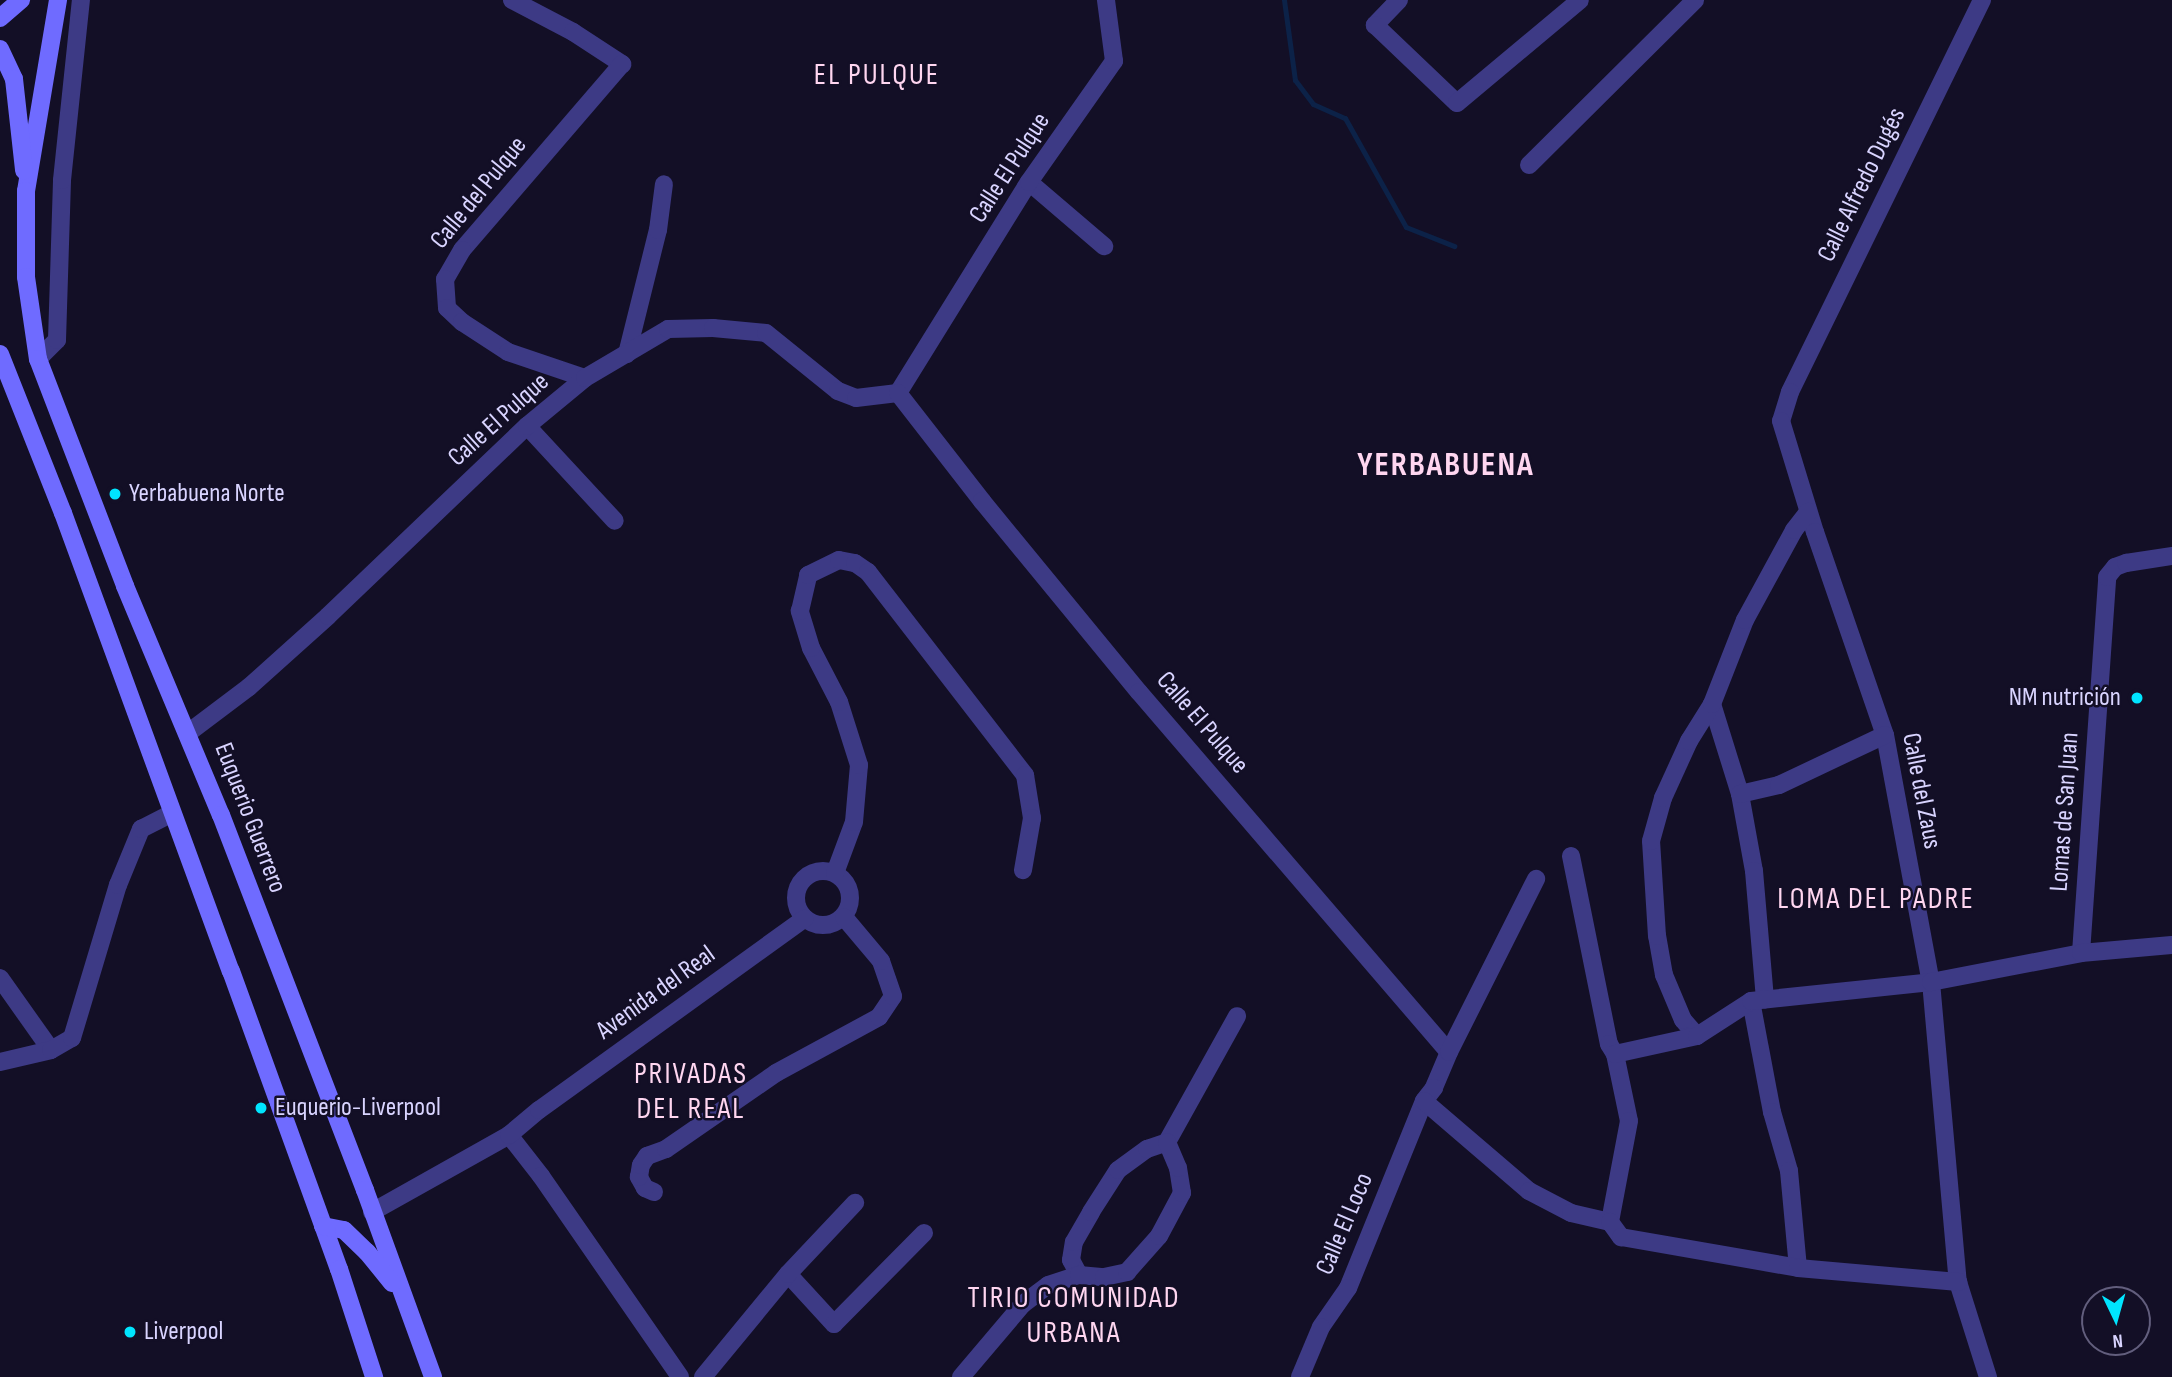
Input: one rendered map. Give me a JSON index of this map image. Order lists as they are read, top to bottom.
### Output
{
  "streets": {
    "main road": ["Euquerio Guerrero"],
    "street": [
      "Calle El Pulque",
      "Calle Alfredo Dugés",
      "Calle del Pulque",
      "Calle del Zaus",
      "Lomas de San Juan",
      "Avenida del Real",
      "Calle El Loco"
    ]
  },
  "crossings": [
    ["Calle El Pulque", "Calle del Pulque"],
    ["Calle El Pulque", "Euquerio Guerrero"],
    ["Calle Alfredo Dugés", "Calle del Zaus"],
    ["Euquerio Guerrero", "Avenida del Real"]
  ],
  "districts": [
    "EL PULQUE",
    "YERBABUENA",
    "LOMA DEL PADRE",
    "PRIVADAS DEL REAL",
    "TIRIO COMUNIDAD URBANA"
  ],
  "places": [
    "Yerbabuena Norte",
    "NM nutrición",
    "Euquerio-Liverpool",
    "Liverpool"
  ],
  "north": "bottom"
}
